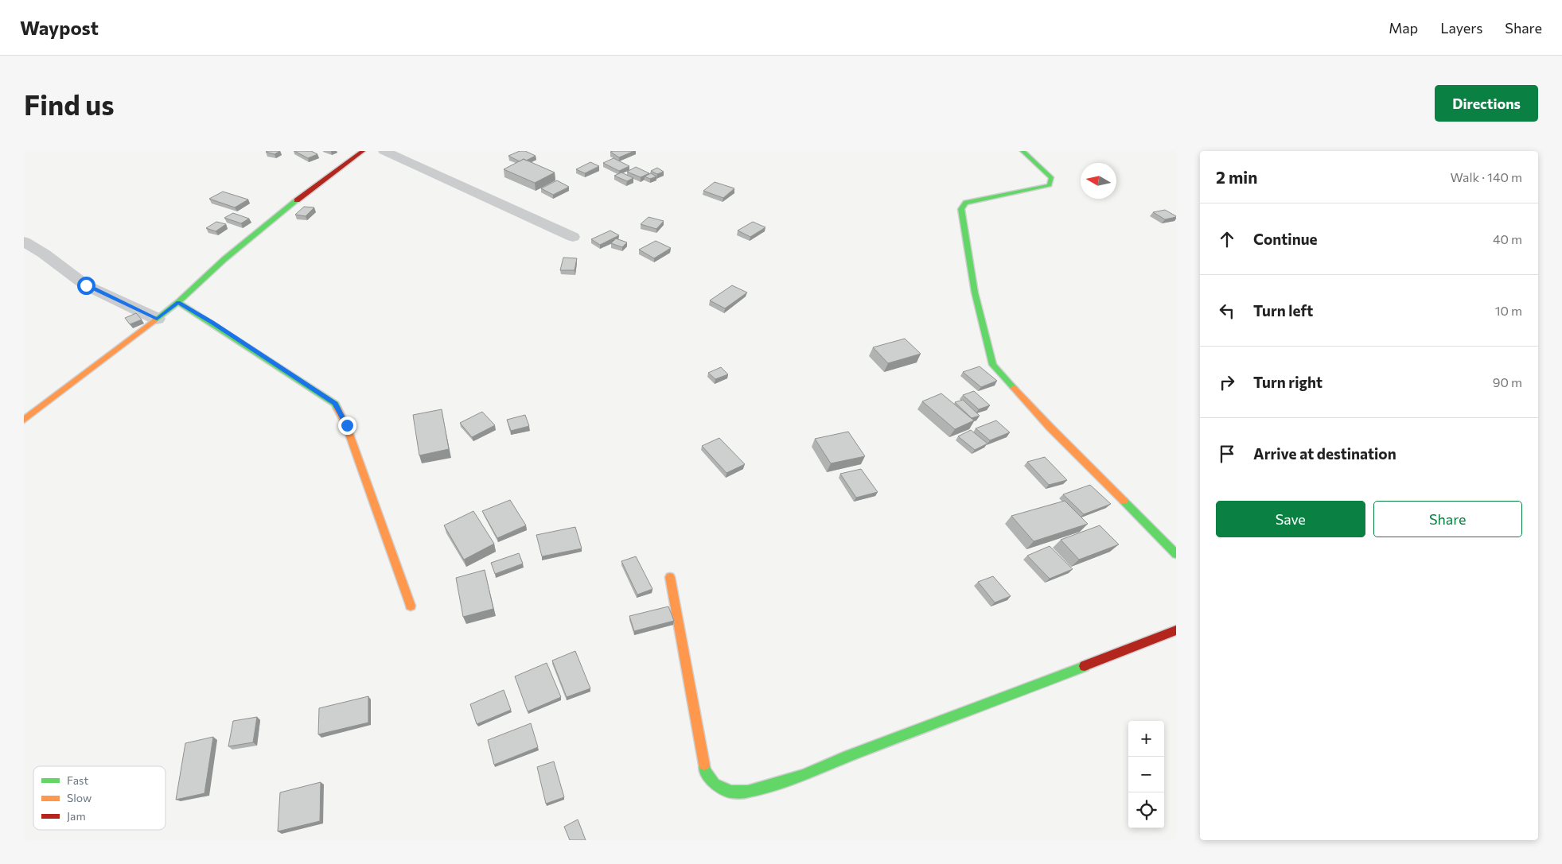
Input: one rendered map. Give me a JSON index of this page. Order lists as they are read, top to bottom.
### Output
{
  "legend": ["Fast", "Slow", "Jam"],
  "north": "left",
  "page": {
    "header": "Waypost",
    "nav": ["Map", "Layers", "Share"],
    "buttons": [
      "Directions",
      ["Save", "Share"]
    ],
    "title": "Find us",
    "heading": ["2 min", "Walk · 140 m"],
    "list": [
      ["Continue", "40 m"],
      ["Turn left", "10 m"],
      ["Turn right", "90 m"],
      "Arrive at destination"
    ],
    "map_buttons": ["+", "−"]
  }
}
